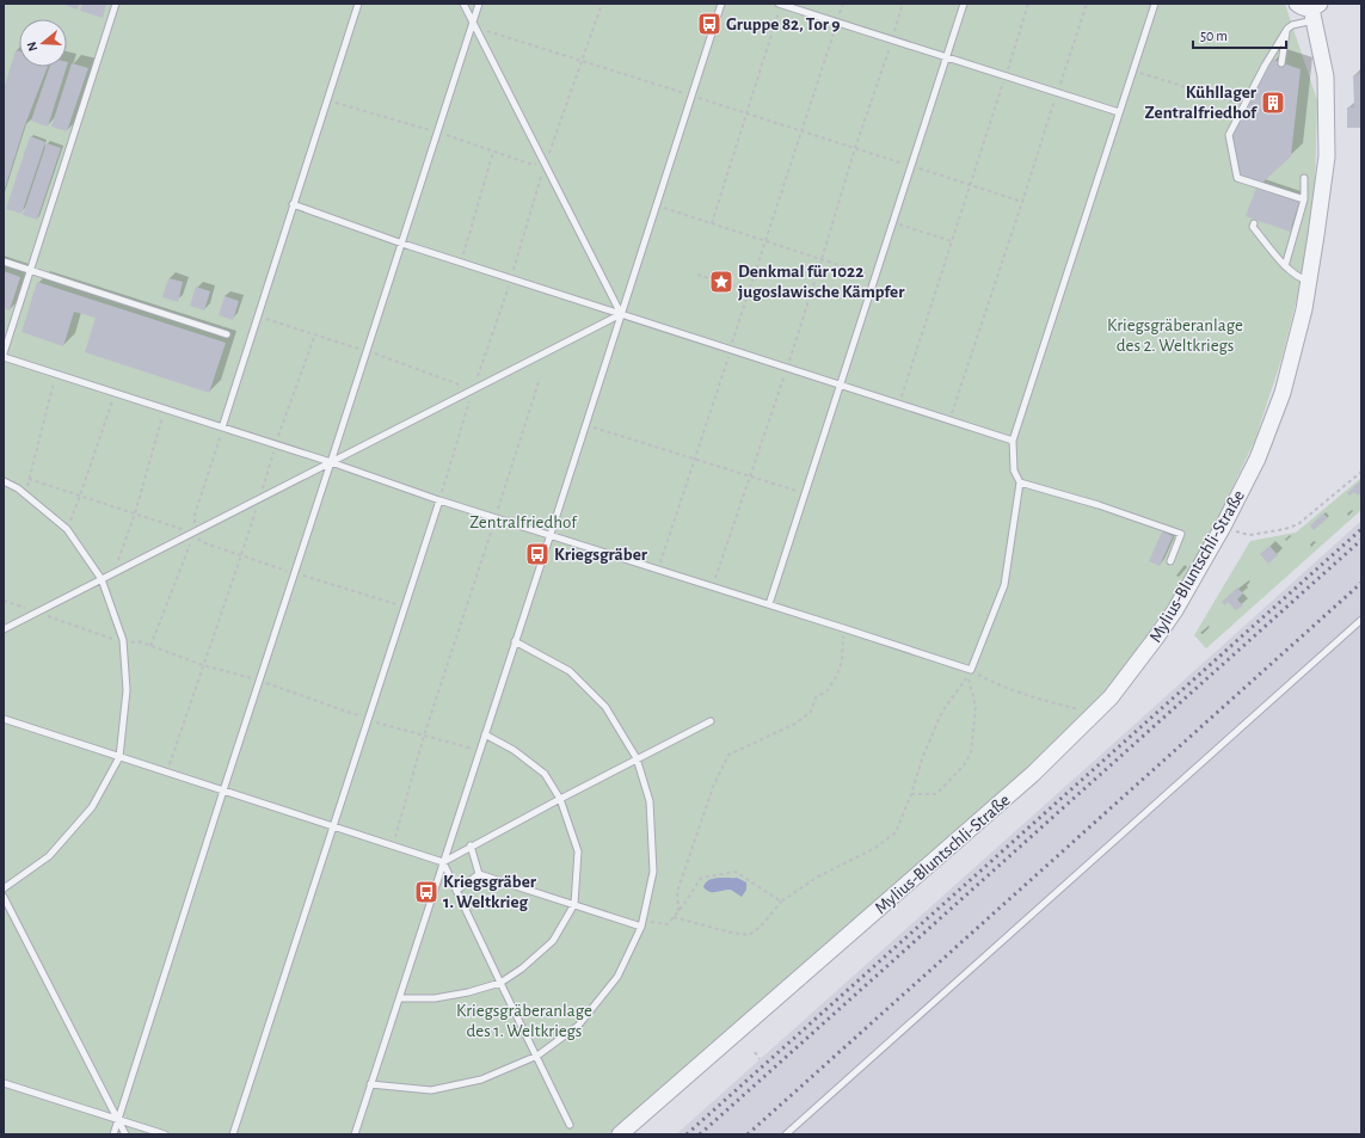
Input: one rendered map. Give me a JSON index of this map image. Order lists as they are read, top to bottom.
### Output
{
  "streets": {
    "street": ["Mylius-Bluntschli-Straße"]
  },
  "parks": ["Kriegsgräberanlage des 2. Weltkriegs", "Zentralfriedhof", "Kriegsgräberanlage des 1. Weltkriegs"],
  "places": {
    "bus stop": ["Gruppe 82, Tor 9", "Kriegsgräber", "Kriegsgräber 1. Weltkrieg"],
    "building": ["Kühllager Zentralfriedhof"],
    "place": ["Denkmal für 1022 jugoslawische Kämpfer"]
  },
  "scale_bar": "50 m",
  "north": "left"
}
